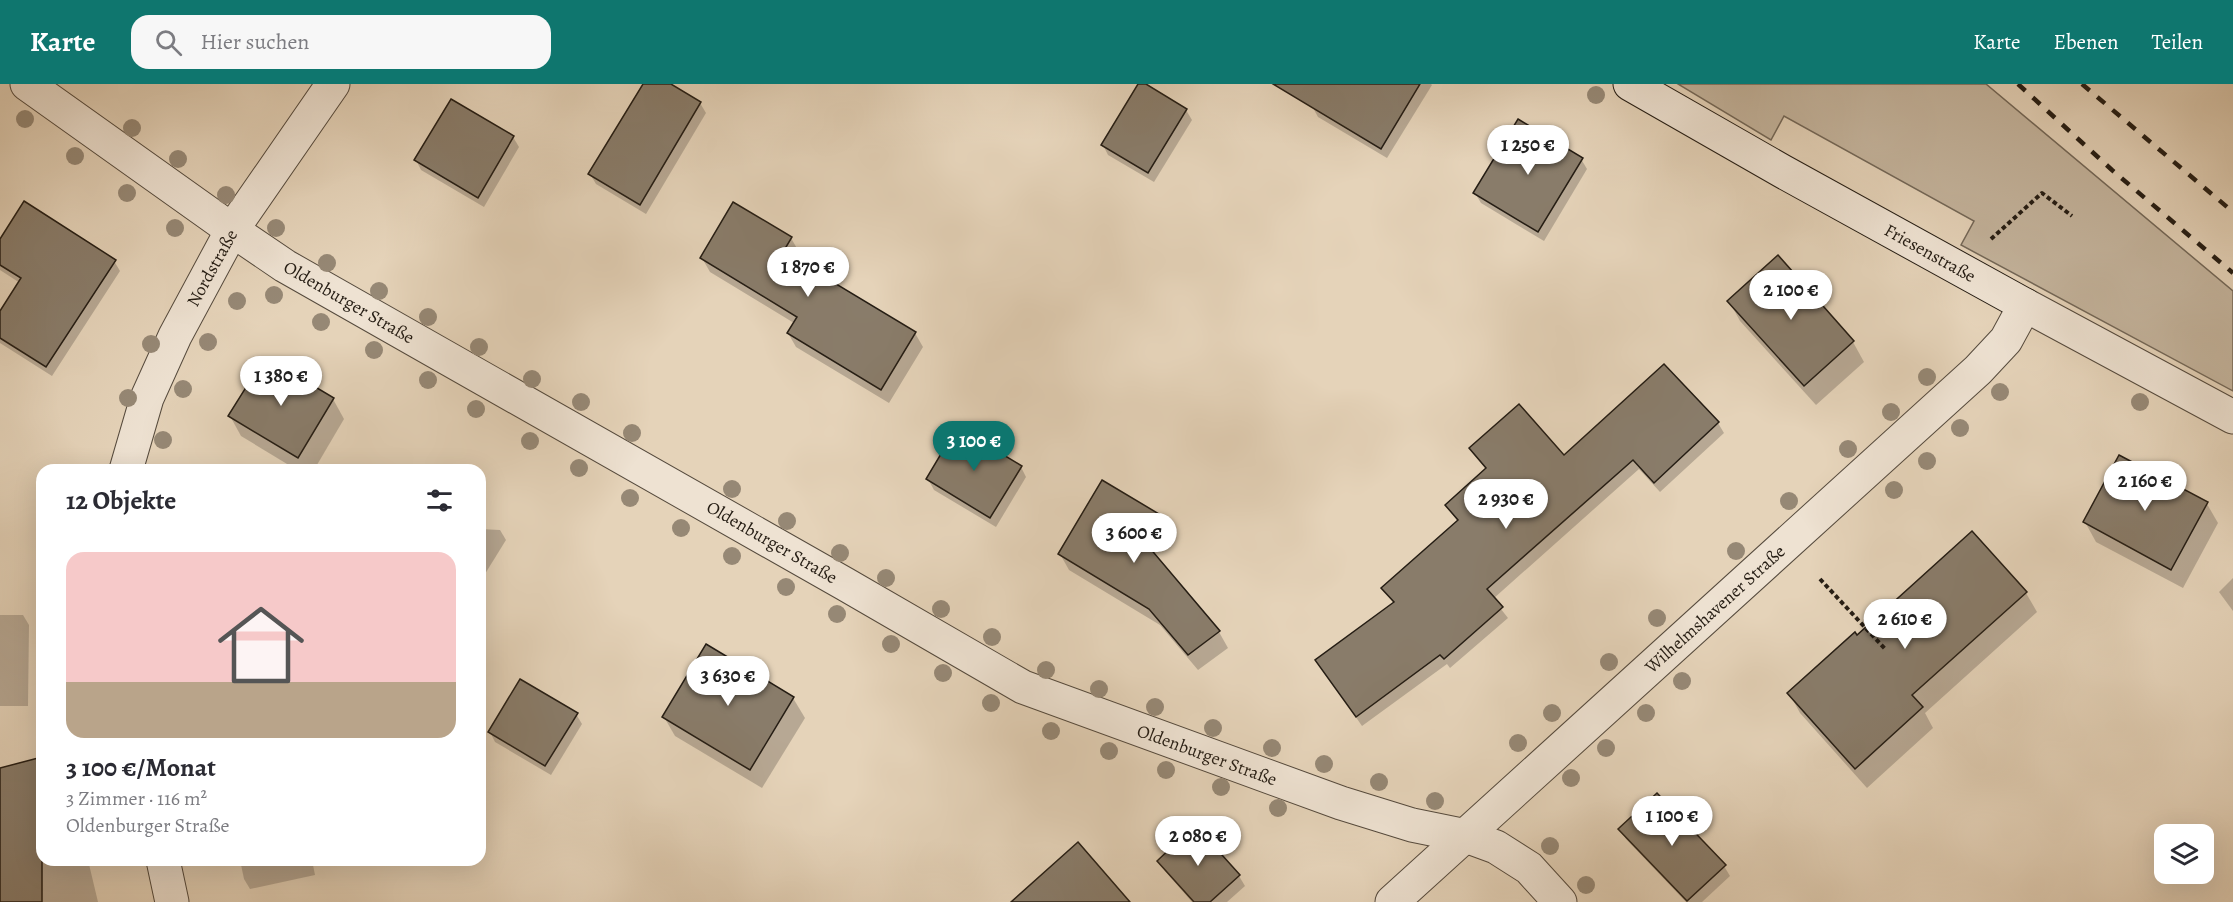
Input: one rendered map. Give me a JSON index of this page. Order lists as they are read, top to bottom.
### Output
{
  "streets": {
    "street": [
      "Friesenstraße",
      "Nordstraße",
      "Oldenburger Straße",
      "Wilhelmshavener Straße"
    ]
  },
  "crossings": [
    ["Friesenstraße", "Wilhelmshavener Straße"],
    ["Nordstraße", "Oldenburger Straße"],
    ["Oldenburger Straße", "Wilhelmshavener Straße"]
  ],
  "page": {
    "header": "Karte",
    "search": "Hier suchen",
    "nav": ["Karte", "Ebenen", "Teilen"],
    "price": [
      "1 250 €",
      "1 870 €",
      "2 100 €",
      "1 380 €",
      "3 100 €",
      "2 160 €",
      "2 930 €",
      "3 600 €",
      "2 610 €",
      "3 630 €",
      "1 100 €",
      "2 080 €"
    ],
    "heading": "12 Objekte",
    "list": [
      {
        "name": "3 100 €/Monat",
        "note": "3 Zimmer · 116 m² · Oldenburger Straße"
      }
    ]
  }
}
